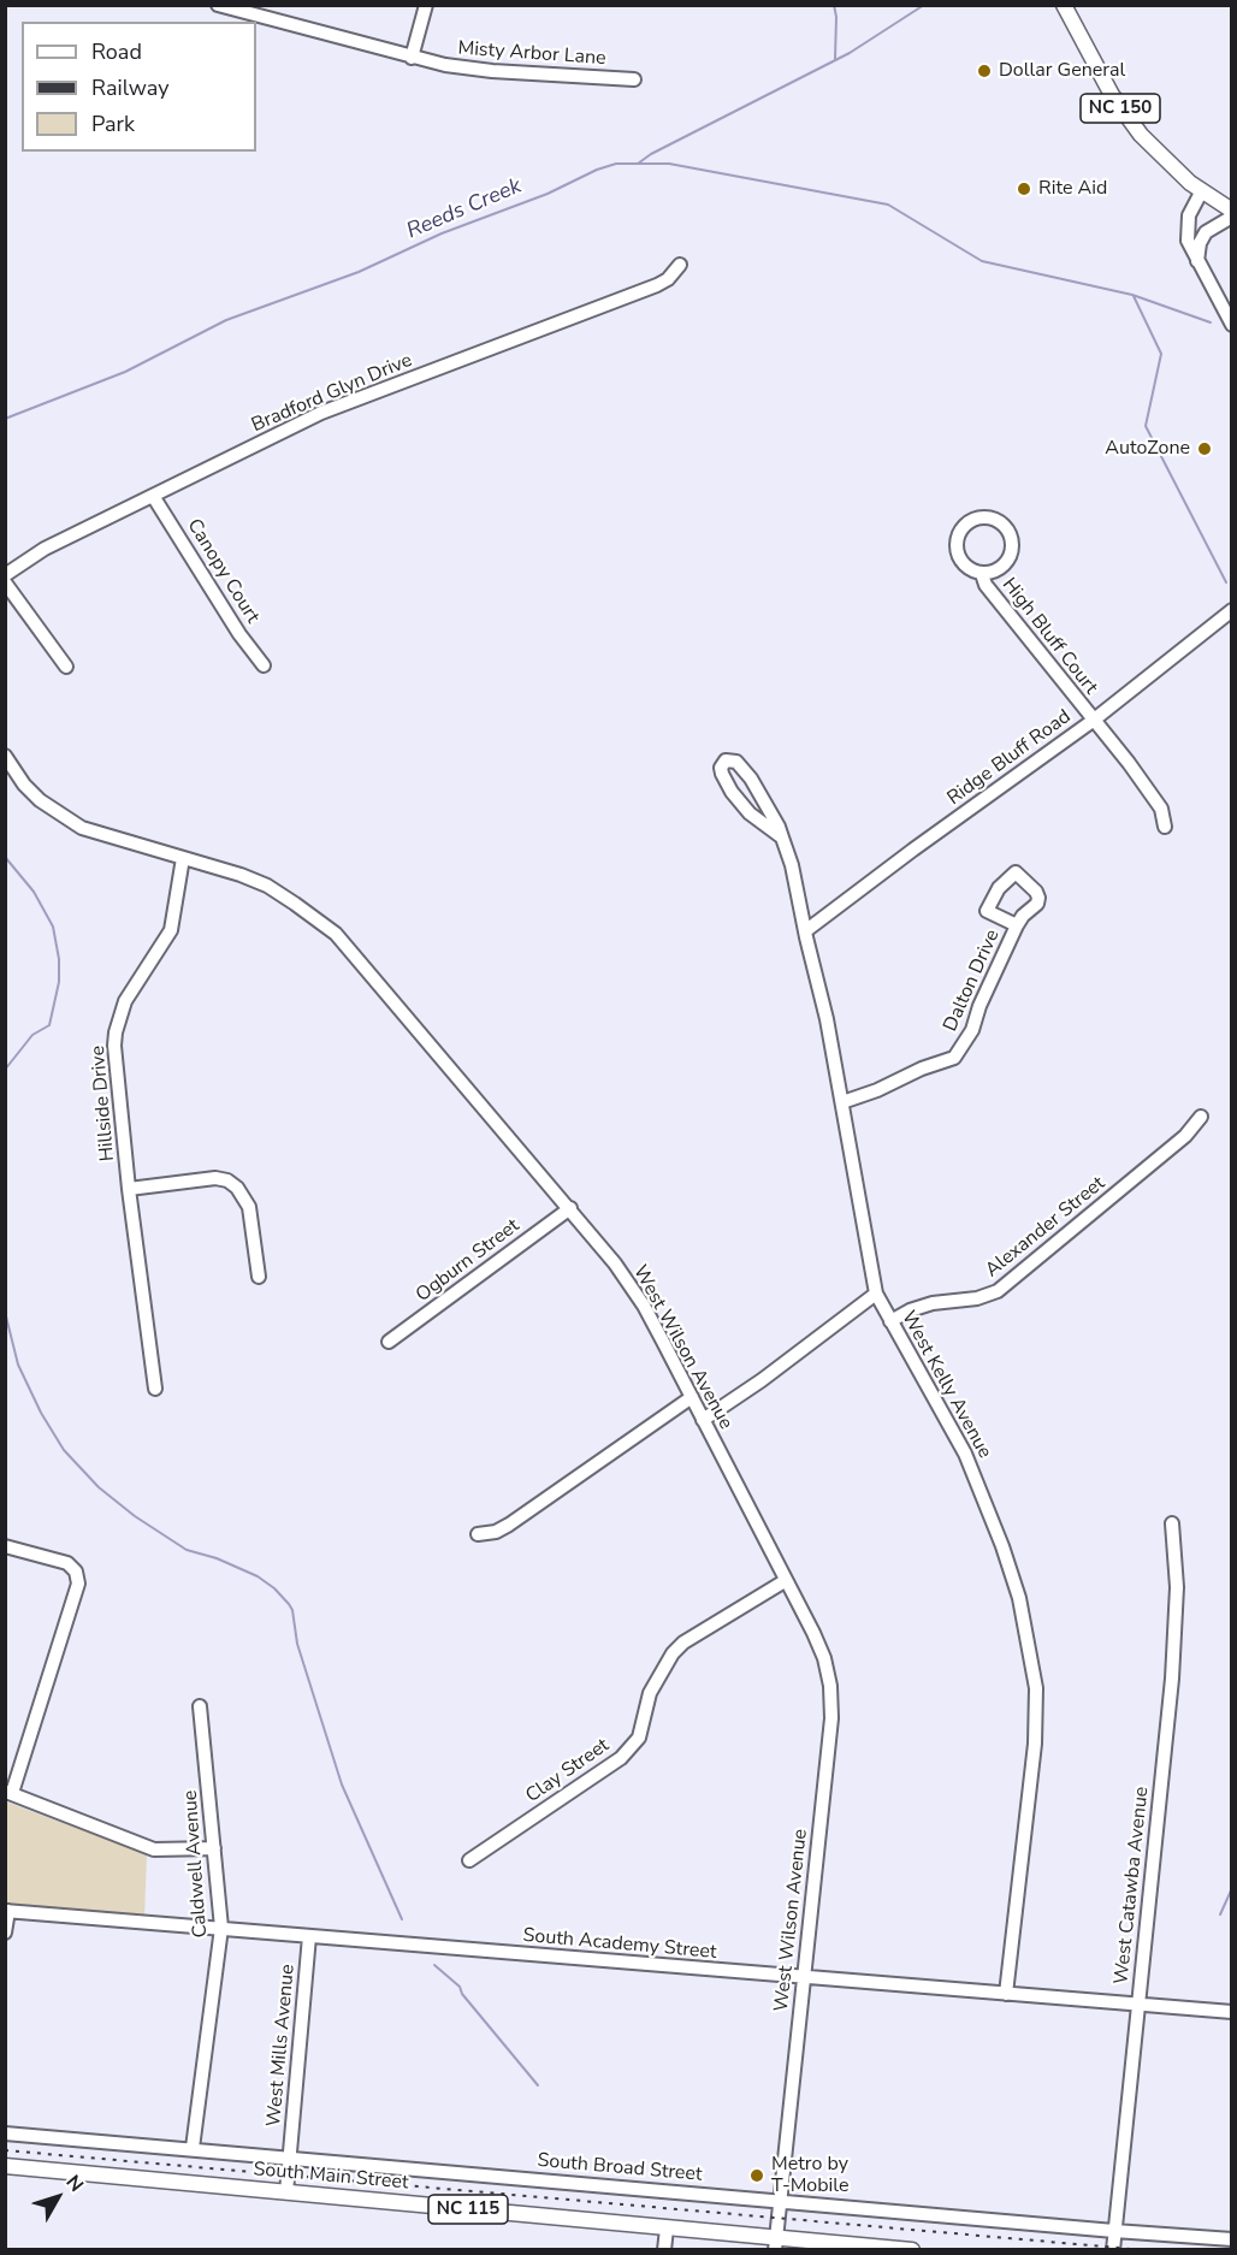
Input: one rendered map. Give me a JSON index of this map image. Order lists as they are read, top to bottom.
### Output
{
  "streets": {
    "main road": ["NC 150", "South Main Street", "NC 115"],
    "street": [
      "Misty Arbor Lane",
      "Bradford Glyn Drive",
      "Canopy Court",
      "High Bluff Court",
      "Ridge Bluff Road",
      "Dalton Drive",
      "Hillside Drive",
      "Alexander Street",
      "Ogburn Street",
      "West Wilson Avenue",
      "West Kelly Avenue",
      "Clay Street",
      "Caldwell Avenue",
      "West Catawba Avenue",
      "South Academy Street",
      "West Mills Avenue",
      "South Broad Street"
    ]
  },
  "crossings": [
    ["Bradford Glyn Drive", "Canopy Court"],
    ["High Bluff Court", "Ridge Bluff Road"],
    ["Ridge Bluff Road", "West Kelly Avenue"],
    ["Dalton Drive", "West Kelly Avenue"],
    ["Hillside Drive", "West Wilson Avenue"],
    ["Alexander Street", "West Kelly Avenue"],
    ["Ogburn Street", "West Wilson Avenue"],
    ["West Wilson Avenue", "Clay Street"],
    ["West Wilson Avenue", "South Academy Street"],
    ["West Wilson Avenue", "South Broad Street"],
    ["West Wilson Avenue", "South Main Street"],
    ["West Kelly Avenue", "South Academy Street"],
    ["Caldwell Avenue", "South Academy Street"],
    ["Caldwell Avenue", "South Broad Street"],
    ["West Catawba Avenue", "South Academy Street"],
    ["West Catawba Avenue", "South Broad Street"],
    ["South Academy Street", "West Mills Avenue"],
    ["West Mills Avenue", "South Broad Street"],
    ["West Mills Avenue", "South Main Street"]
  ],
  "water": ["Reeds Creek"],
  "places": [
    "Dollar General",
    "Rite Aid",
    "AutoZone",
    "Metro by T-Mobile"
  ],
  "legend": ["Road", "Railway", "Park"],
  "north": "top right"
}
